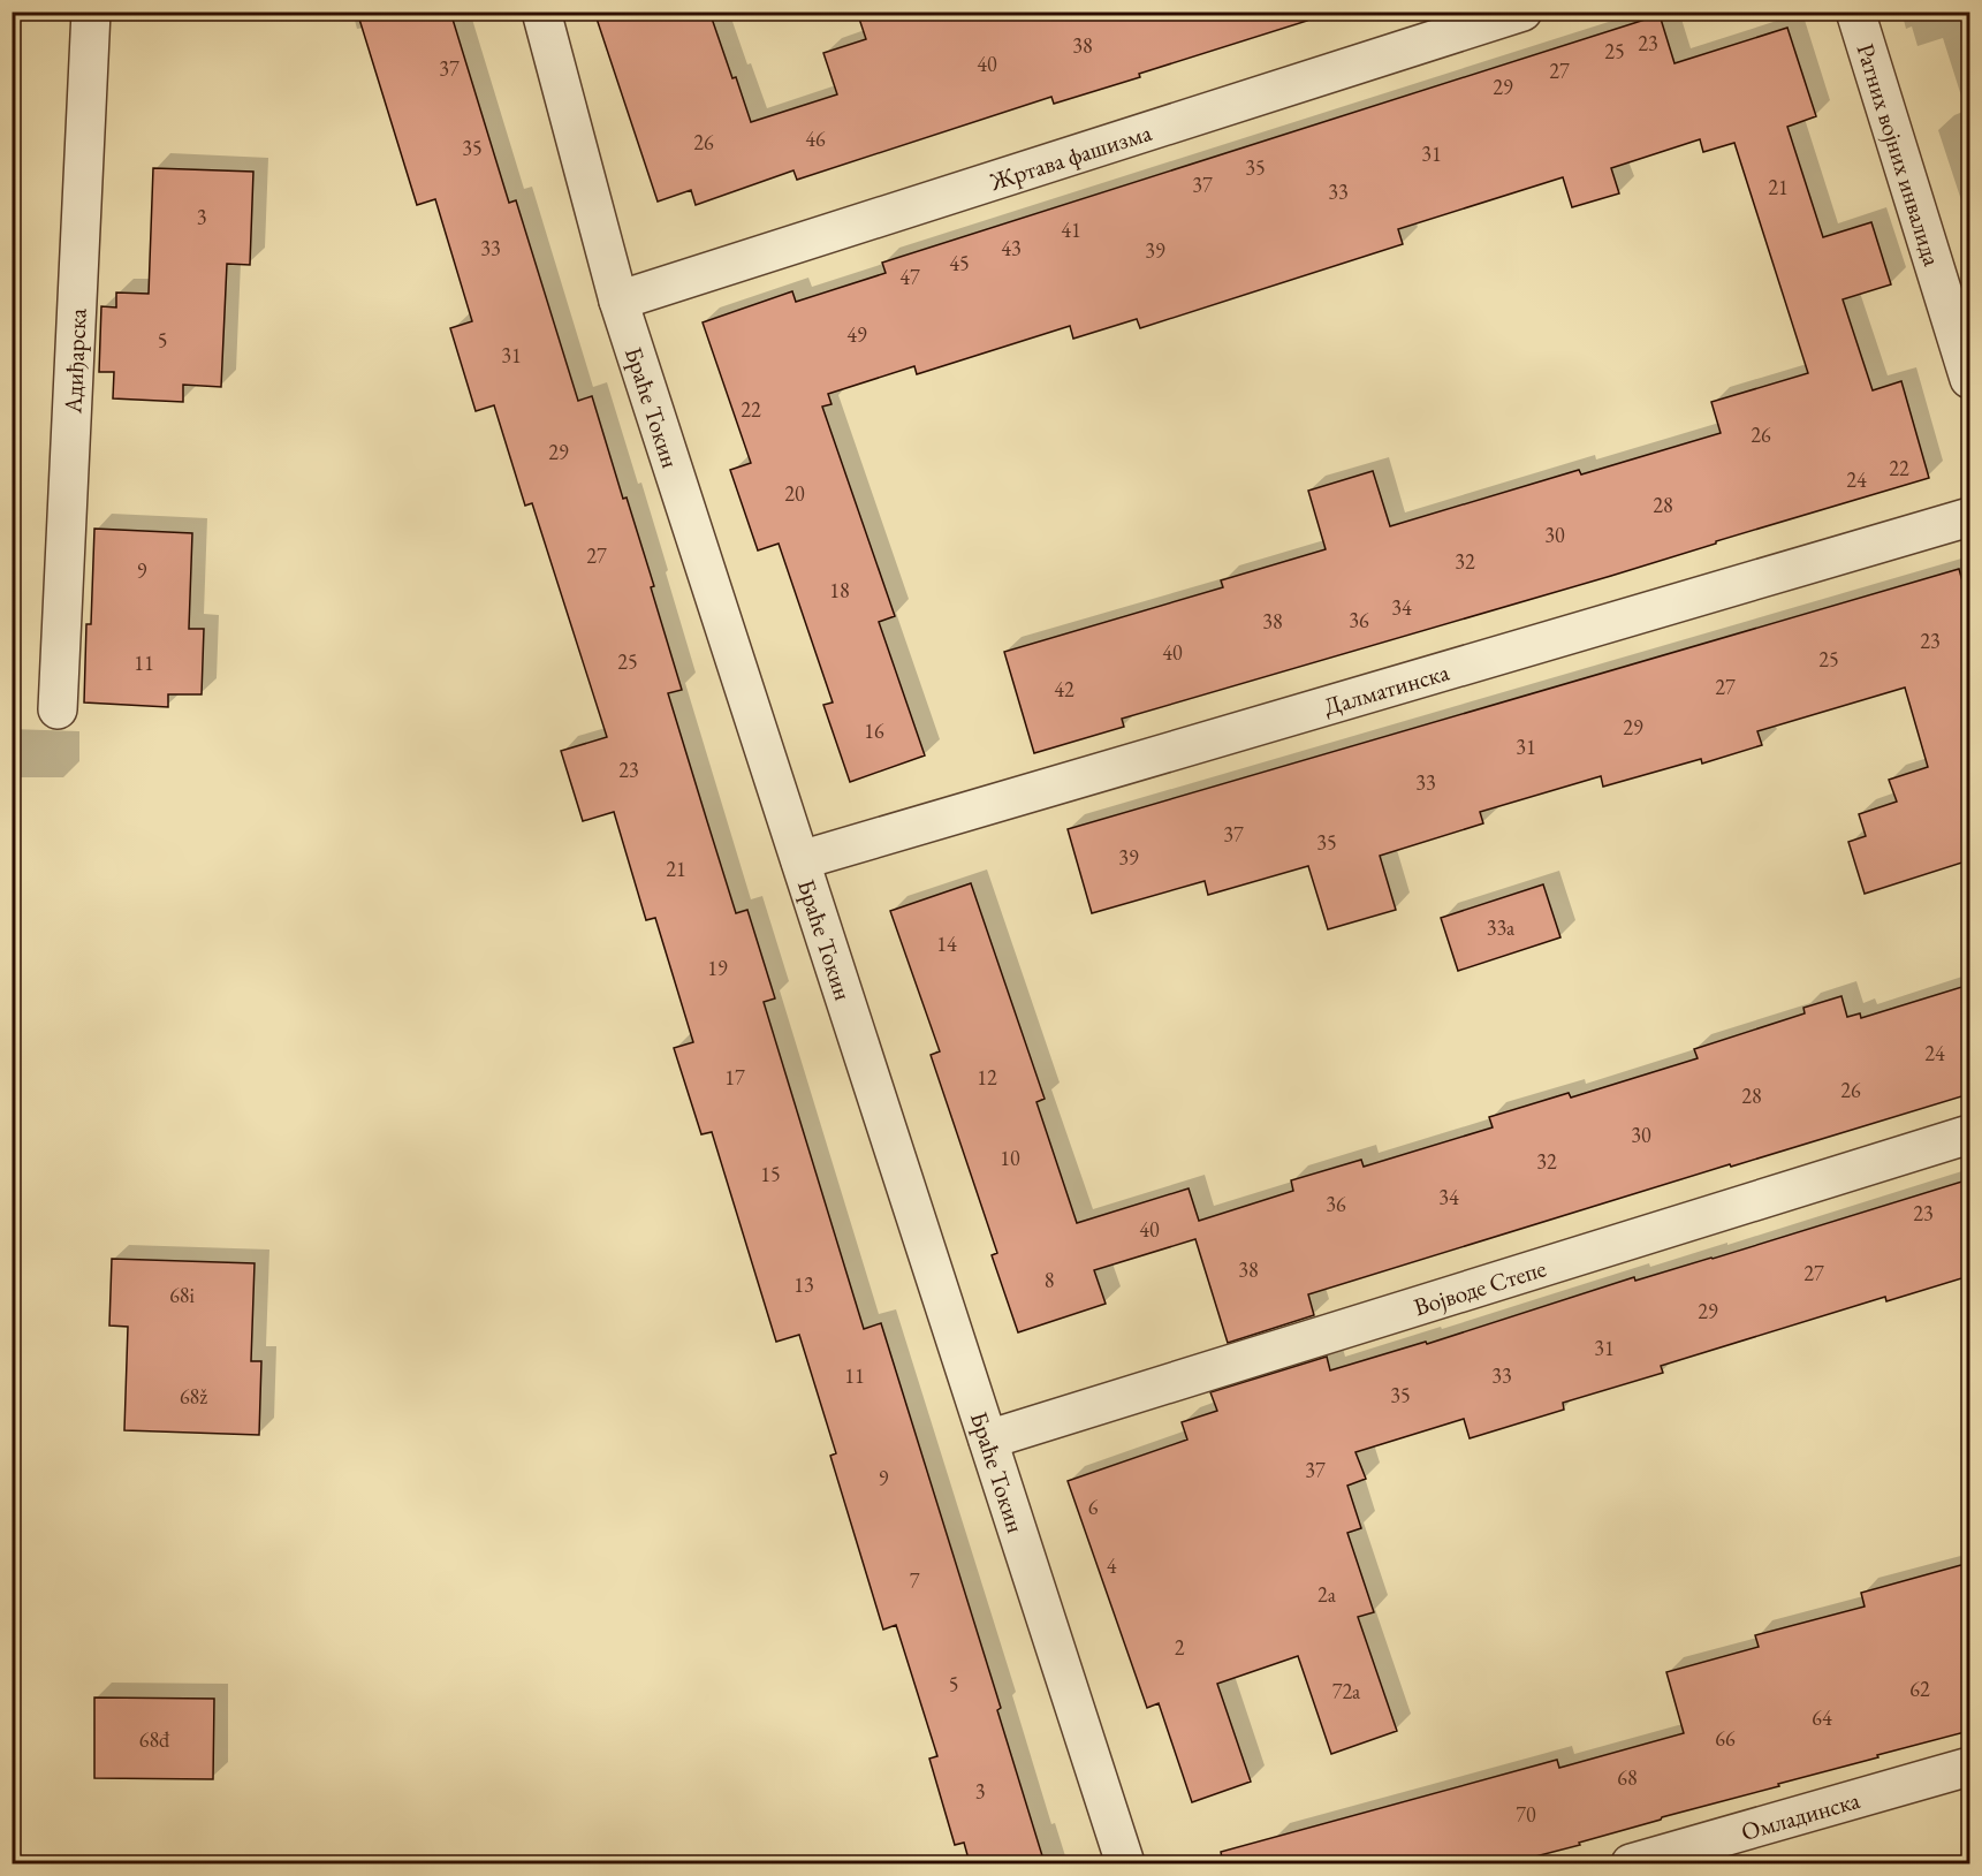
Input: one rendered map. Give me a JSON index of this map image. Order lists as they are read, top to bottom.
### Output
{
  "streets": {
    "street": [
      "Ратних војних инвалида",
      "Жртава фашизма",
      "Адиђарска",
      "Браће Токин",
      "Далматинска",
      "Војводе Степе",
      "Омладинска"
    ]
  },
  "crossings": [
    ["Жртава фашизма", "Браће Токин"],
    ["Браће Токин", "Далматинска"],
    ["Браће Токин", "Војводе Степе"]
  ],
  "house_numbers": [
    "23",
    "38",
    "25",
    "40",
    "37",
    "27",
    "29",
    "46",
    "26",
    "35",
    "31",
    "35",
    "37",
    "21",
    "33",
    "3",
    "41",
    "33",
    "43",
    "39",
    "45",
    "47",
    "49",
    "5",
    "31",
    "22",
    "26",
    "29",
    "22",
    "24",
    "20",
    "28",
    "30",
    "27",
    "32",
    "9",
    "18",
    "34",
    "36",
    "38",
    "23",
    "40",
    "25",
    "25",
    "11",
    "27",
    "42",
    "29",
    "16",
    "31",
    "23",
    "33",
    "37",
    "35",
    "39",
    "21",
    "33a",
    "14",
    "19",
    "24",
    "17",
    "12",
    "26",
    "28",
    "30",
    "10",
    "32",
    "15",
    "34",
    "36",
    "23",
    "40",
    "38",
    "27",
    "8",
    "13",
    "68i",
    "29",
    "31",
    "11",
    "33",
    "35",
    "68ž",
    "37",
    "9",
    "6",
    "4",
    "7",
    "2a",
    "2",
    "5",
    "62",
    "72a",
    "64",
    "66",
    "68đ",
    "68",
    "3",
    "70"
  ]
}
